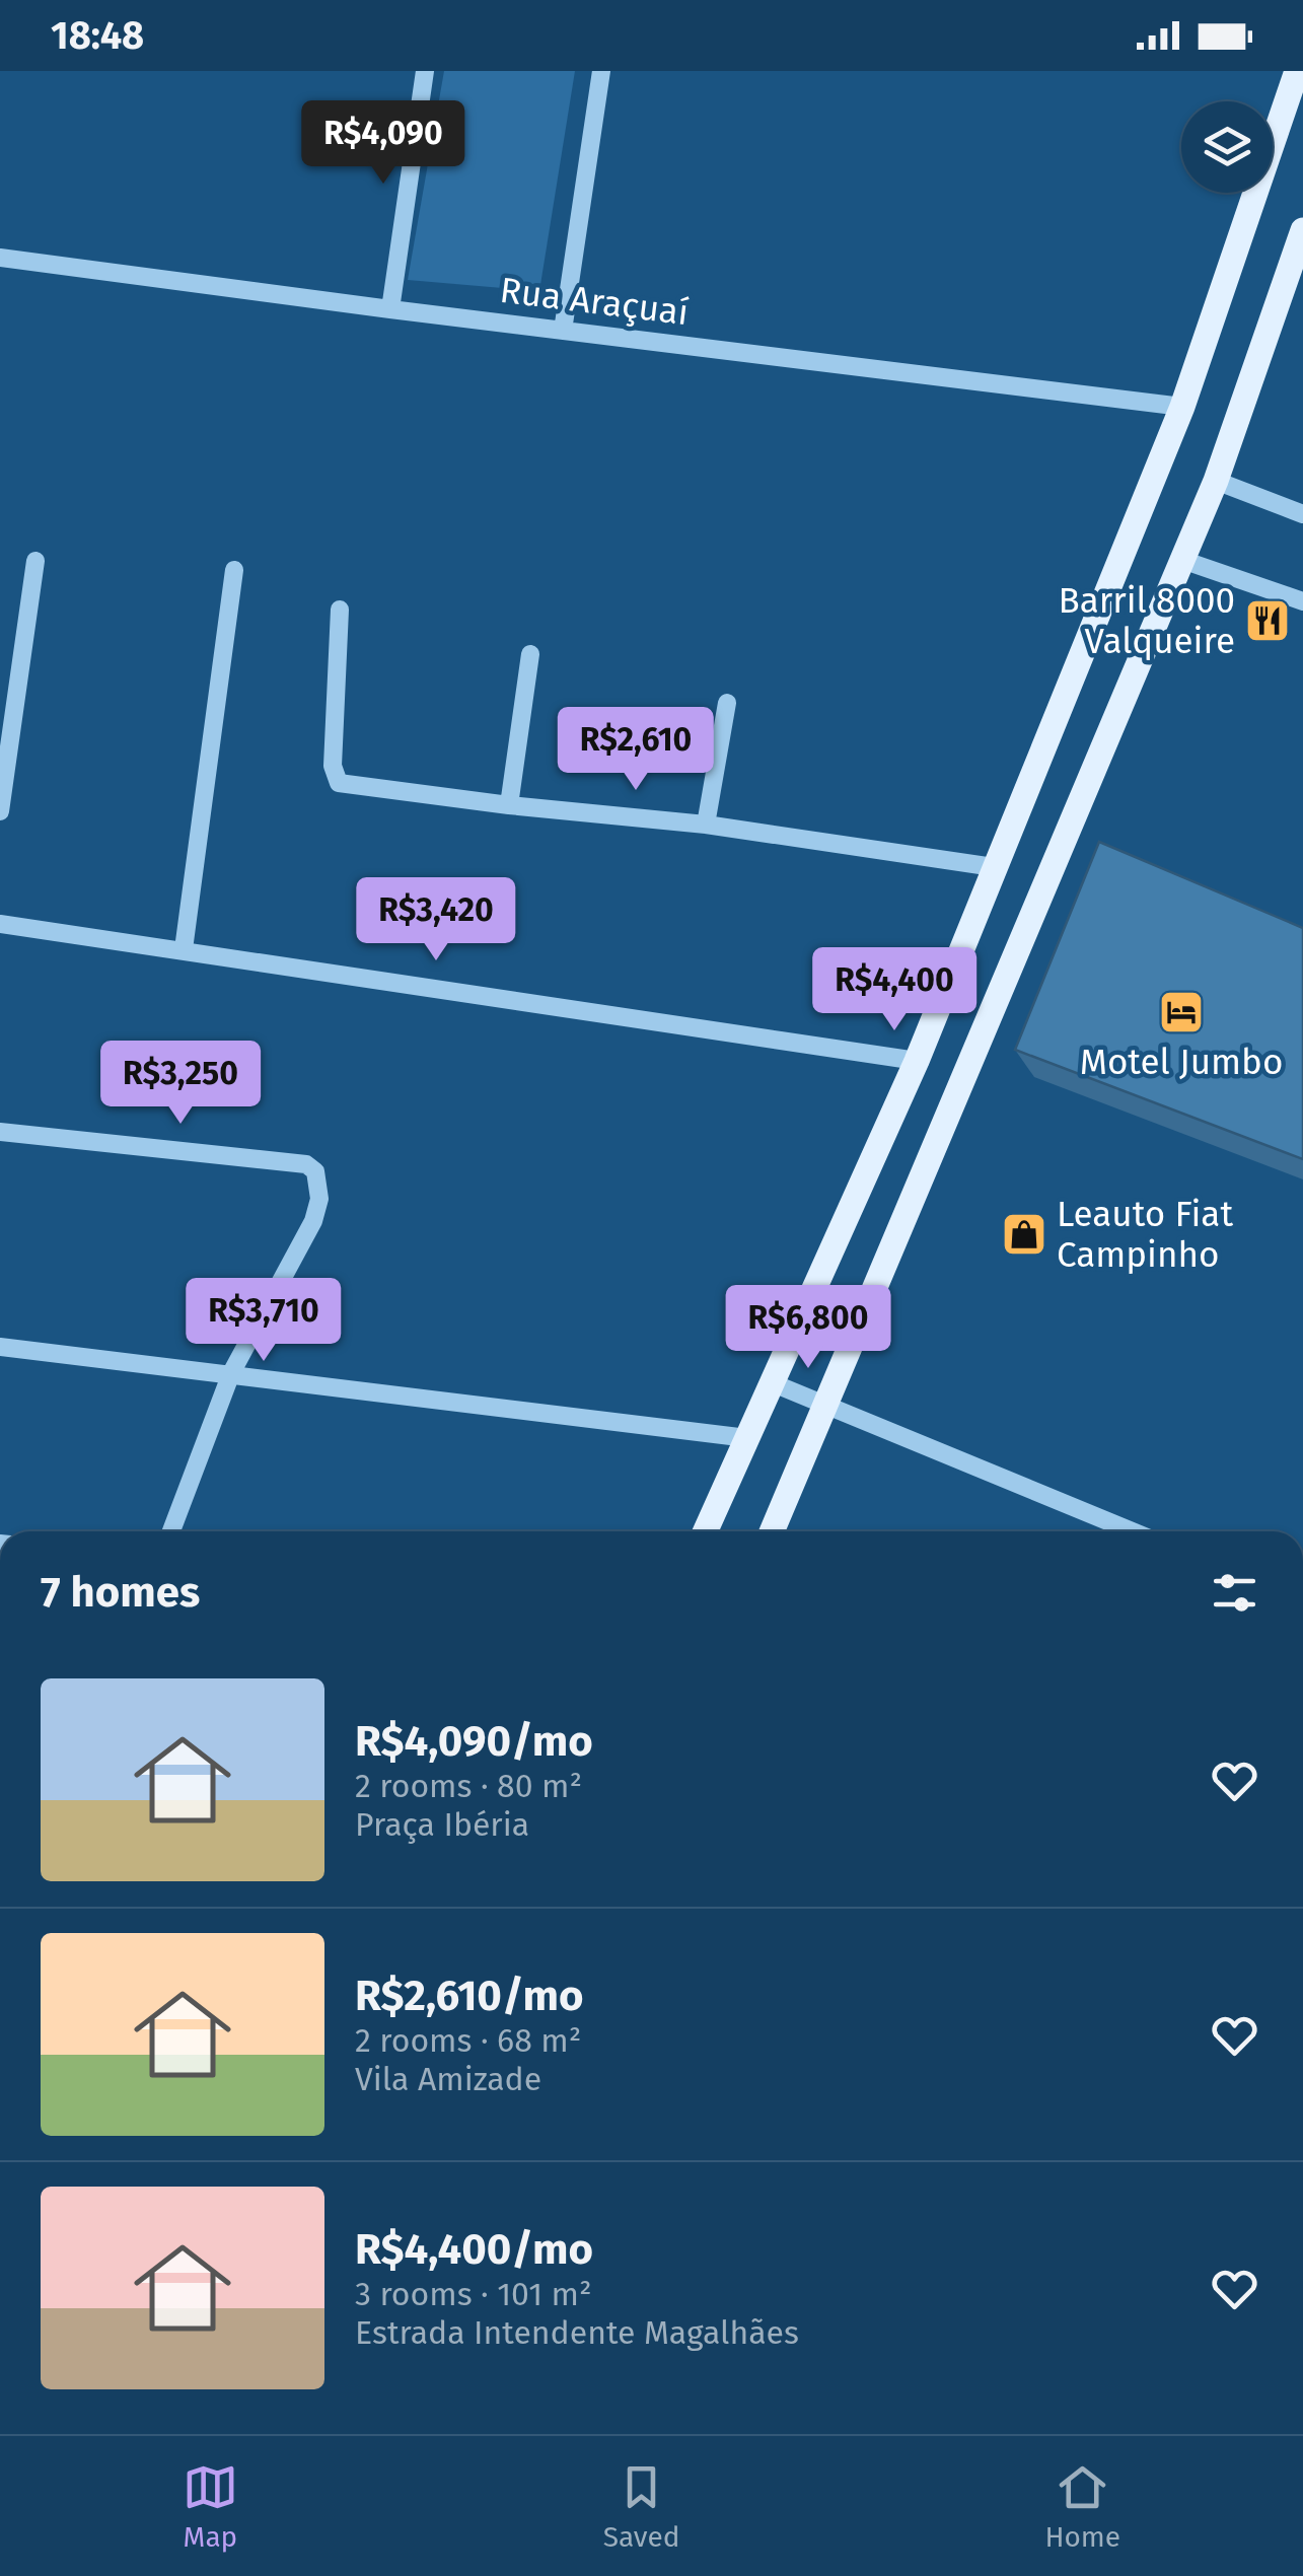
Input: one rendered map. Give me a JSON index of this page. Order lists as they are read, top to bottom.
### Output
{
  "streets": {
    "street": ["Rua Araçuaí"]
  },
  "places": {
    "restaurant": ["Barril 8000 Valqueire"],
    "hotel": ["Motel Jumbo"],
    "shop": ["Leauto Fiat Campinho"]
  },
  "page": {
    "status": "18:48",
    "price": [
      "R$4,090",
      "R$2,610",
      "R$3,420",
      "R$4,400",
      "R$3,250",
      "R$3,710",
      "R$6,800"
    ],
    "heading": "7 homes",
    "list": [
      {
        "name": "R$4,090/mo",
        "note": "2 rooms · 80 m² · Praça Ibéria"
      },
      {
        "name": "R$2,610/mo",
        "note": "2 rooms · 68 m² · Vila Amizade"
      },
      {
        "name": "R$4,400/mo",
        "note": "3 rooms · 101 m² · Estrada Intendente Magalhães"
      }
    ],
    "tabs": ["Map", "Saved", "Home"]
  }
}
